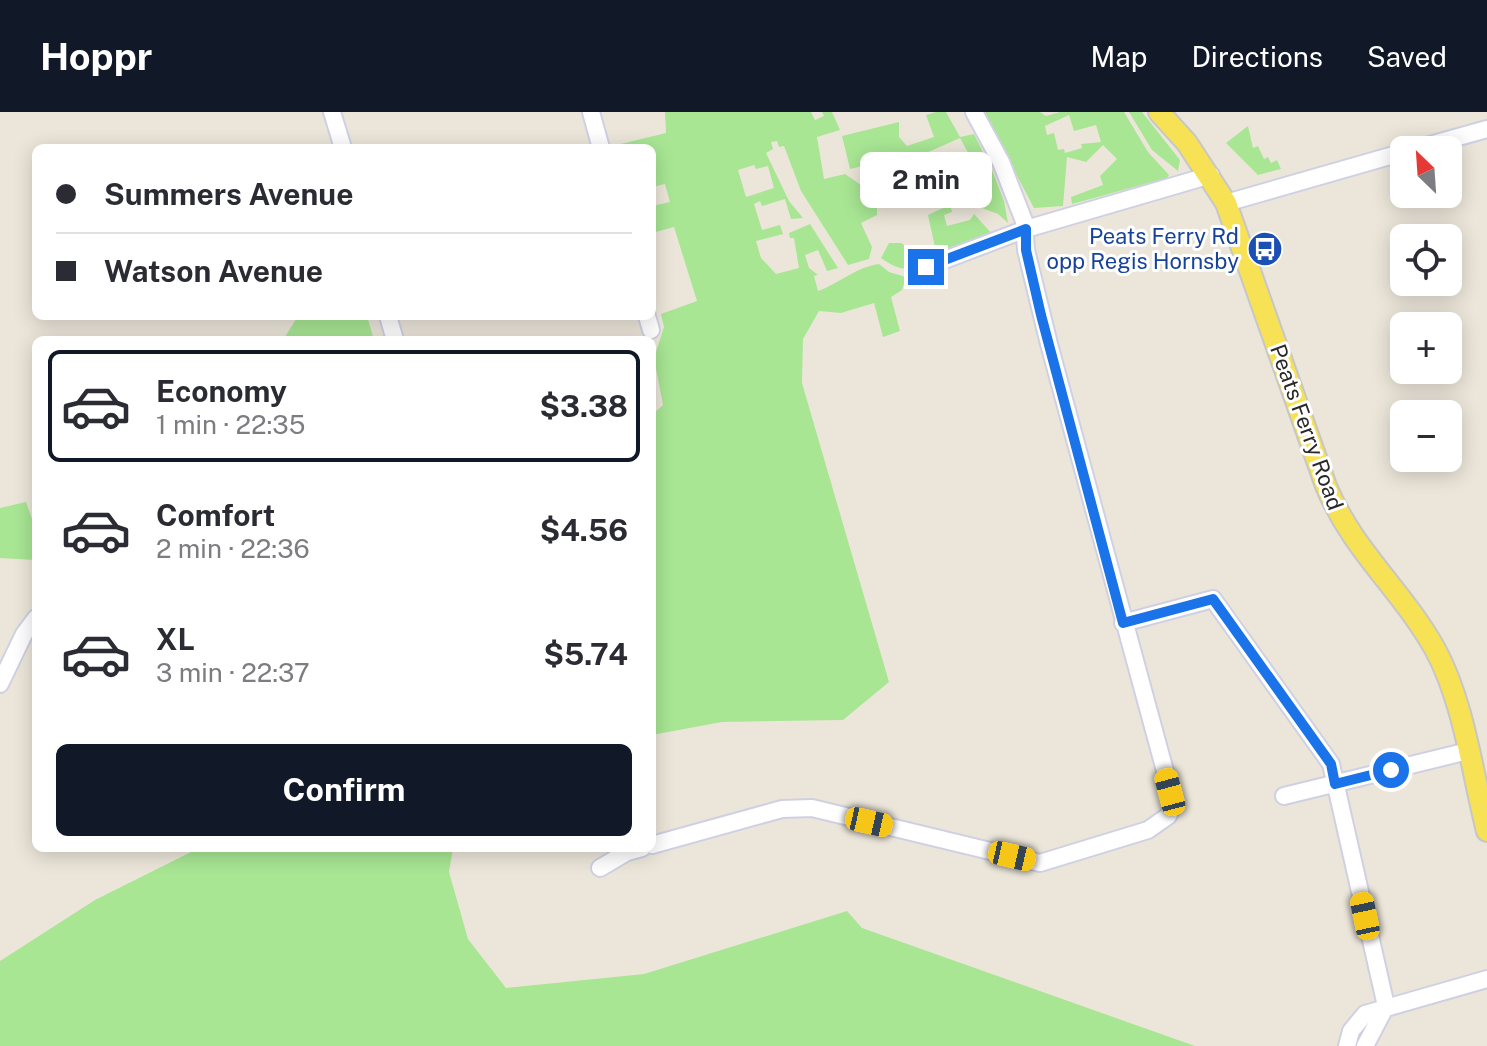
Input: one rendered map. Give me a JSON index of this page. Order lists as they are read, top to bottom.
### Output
{
  "streets": {
    "main road": ["Peats Ferry Road"]
  },
  "places": {
    "bus stop": ["Peats Ferry Rd opp Regis Hornsby"]
  },
  "north": "top left",
  "page": {
    "header": "Hoppr",
    "nav": ["Map", "Directions", "Saved"],
    "map_buttons": ["+", "−"],
    "banner": ["Summers Avenue", "Watson Avenue"],
    "bubble": "2 min",
    "list": [
      {
        "name": "Economy",
        "note": "1 min · 22:35",
        "value": "$3.38"
      },
      {
        "name": "Comfort",
        "note": "2 min · 22:36",
        "value": "$4.56"
      },
      {
        "name": "XL",
        "note": "3 min · 22:37",
        "value": "$5.74"
      }
    ],
    "buttons": "Confirm"
  }
}
